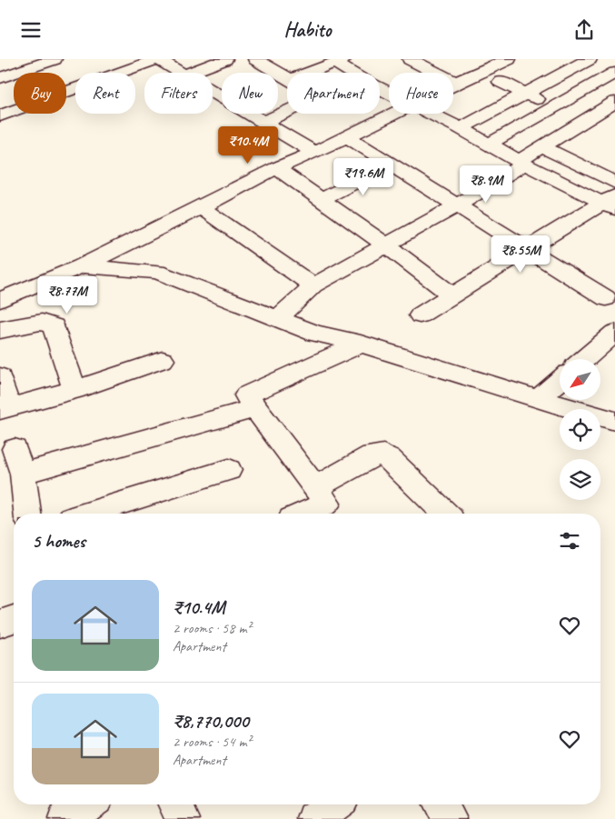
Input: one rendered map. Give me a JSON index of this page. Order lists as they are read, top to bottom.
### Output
{
  "north": "bottom left",
  "page": {
    "header": "Habito",
    "chip": [
      "Buy",
      "Rent",
      "Filters",
      "New",
      "Apartment",
      "House"
    ],
    "price": [
      "₹10.4M",
      "₹19.6M",
      "₹8.9M",
      "₹8.55M",
      "₹8.77M"
    ],
    "heading": "5 homes",
    "list": [
      {
        "name": "₹10.4M",
        "note": "2 rooms · 58 m² · Apartment"
      },
      {
        "name": "₹8,770,000",
        "note": "2 rooms · 54 m² · Apartment"
      }
    ]
  }
}
